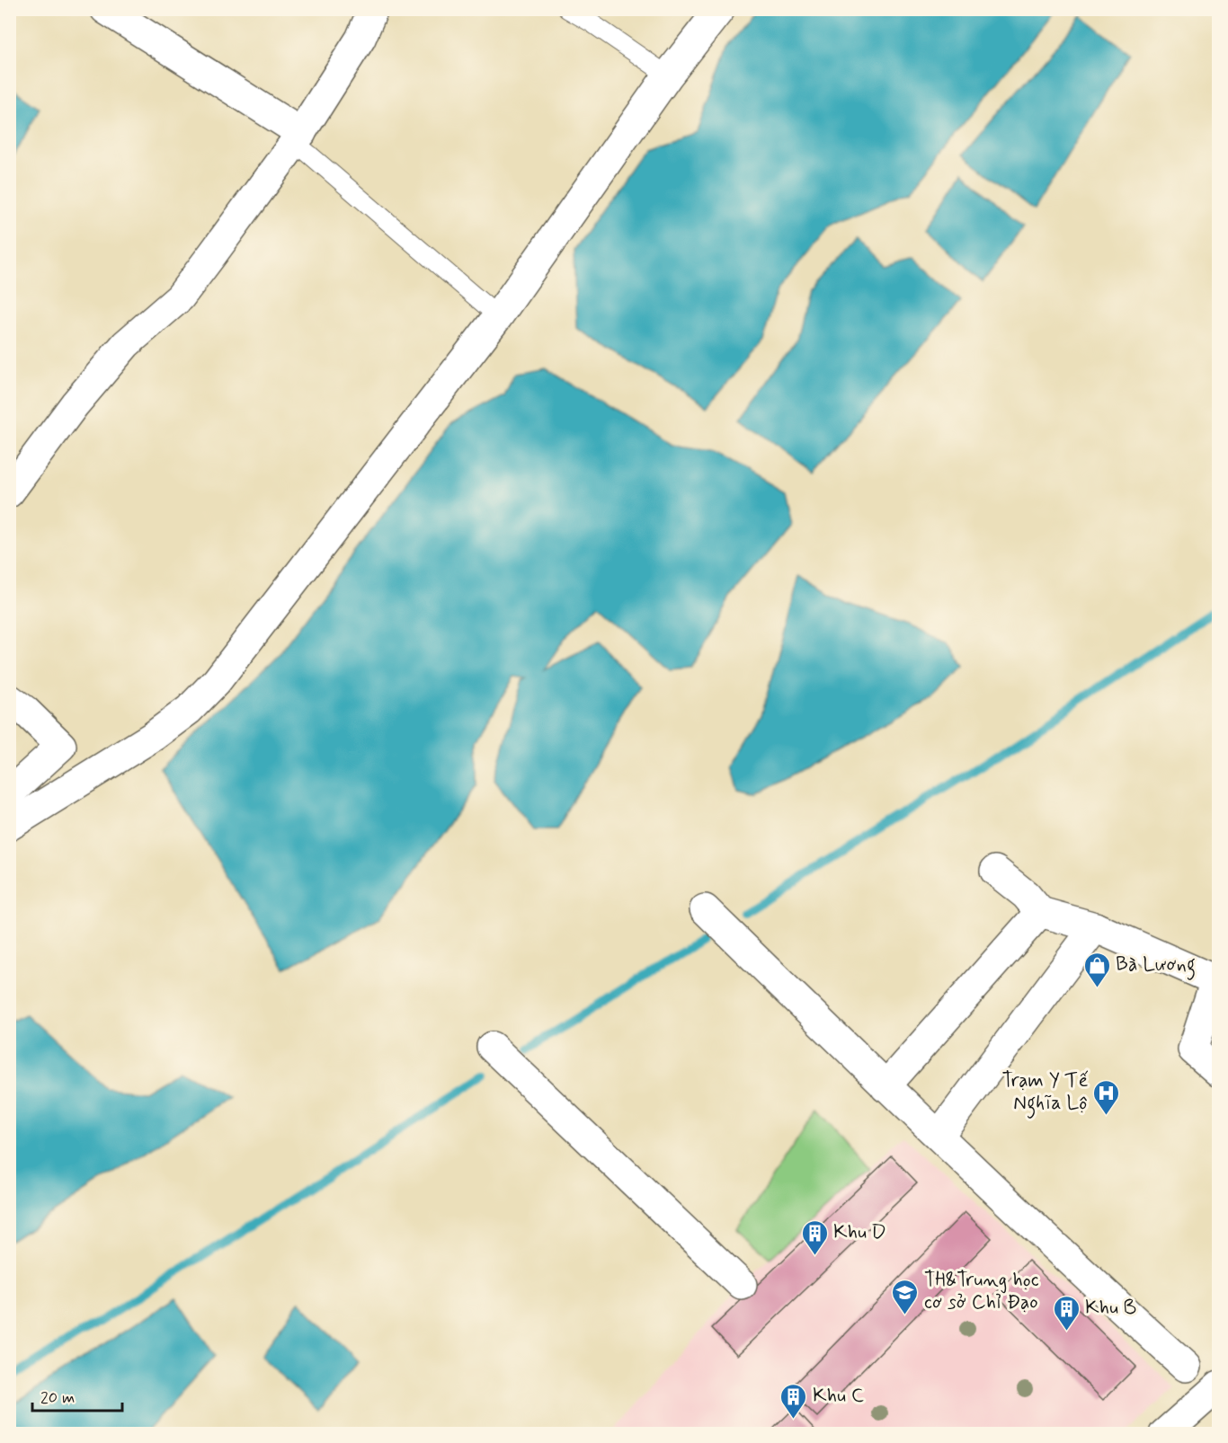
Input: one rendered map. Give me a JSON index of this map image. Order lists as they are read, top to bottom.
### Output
{
  "places": {
    "shop": ["Bà Lương"],
    "hospital": ["Trạm Y Tế Nghĩa Lộ"],
    "building": ["Khu D", "Khu B", "Khu C"],
    "school or university": ["TH&Trung học cơ sở Chỉ Đạo"]
  },
  "scale_bar": "20 m"
}
